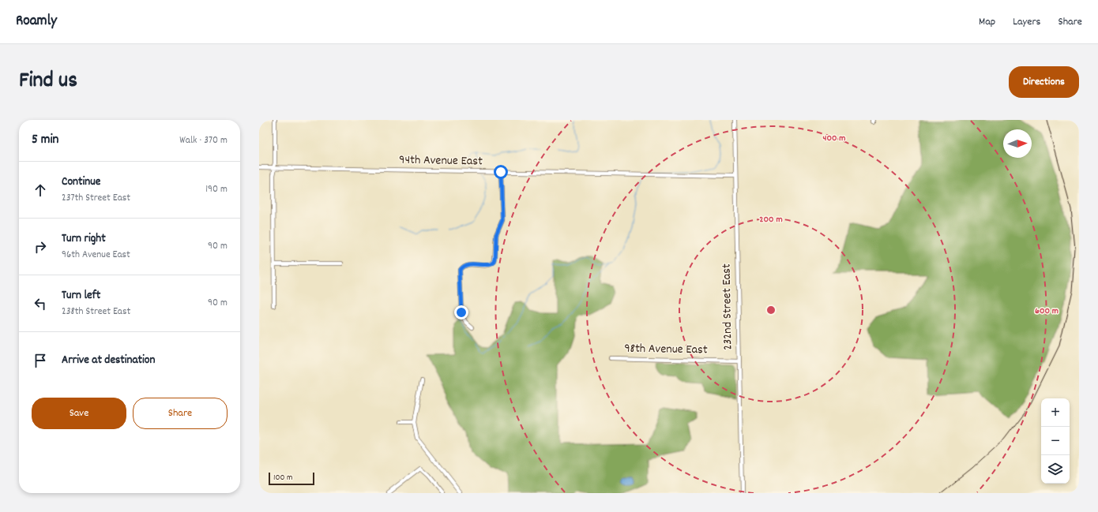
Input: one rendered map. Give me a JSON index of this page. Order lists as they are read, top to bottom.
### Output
{
  "streets": {
    "street": ["94th Avenue East", "232nd Street East", "98th Avenue East"]
  },
  "crossings": [
    ["94th Avenue East", "232nd Street East"],
    ["232nd Street East", "98th Avenue East"]
  ],
  "scale_bar": "100 m",
  "north": "right",
  "page": {
    "header": "Roamly",
    "nav": ["Map", "Layers", "Share"],
    "title": "Find us",
    "buttons": [
      "Directions",
      ["Save", "Share"]
    ],
    "heading": ["5 min", "Walk · 370 m"],
    "list": [
      ["Continue", "237th Street East", "190 m"],
      ["Turn right", "96th Avenue East", "90 m"],
      ["Turn left", "238th Street East", "90 m"],
      "Arrive at destination"
    ],
    "map_buttons": ["+", "−"],
    "scale": "100 m"
  },
  "rings": ["400 m", "200 m", "600 m"]
}
